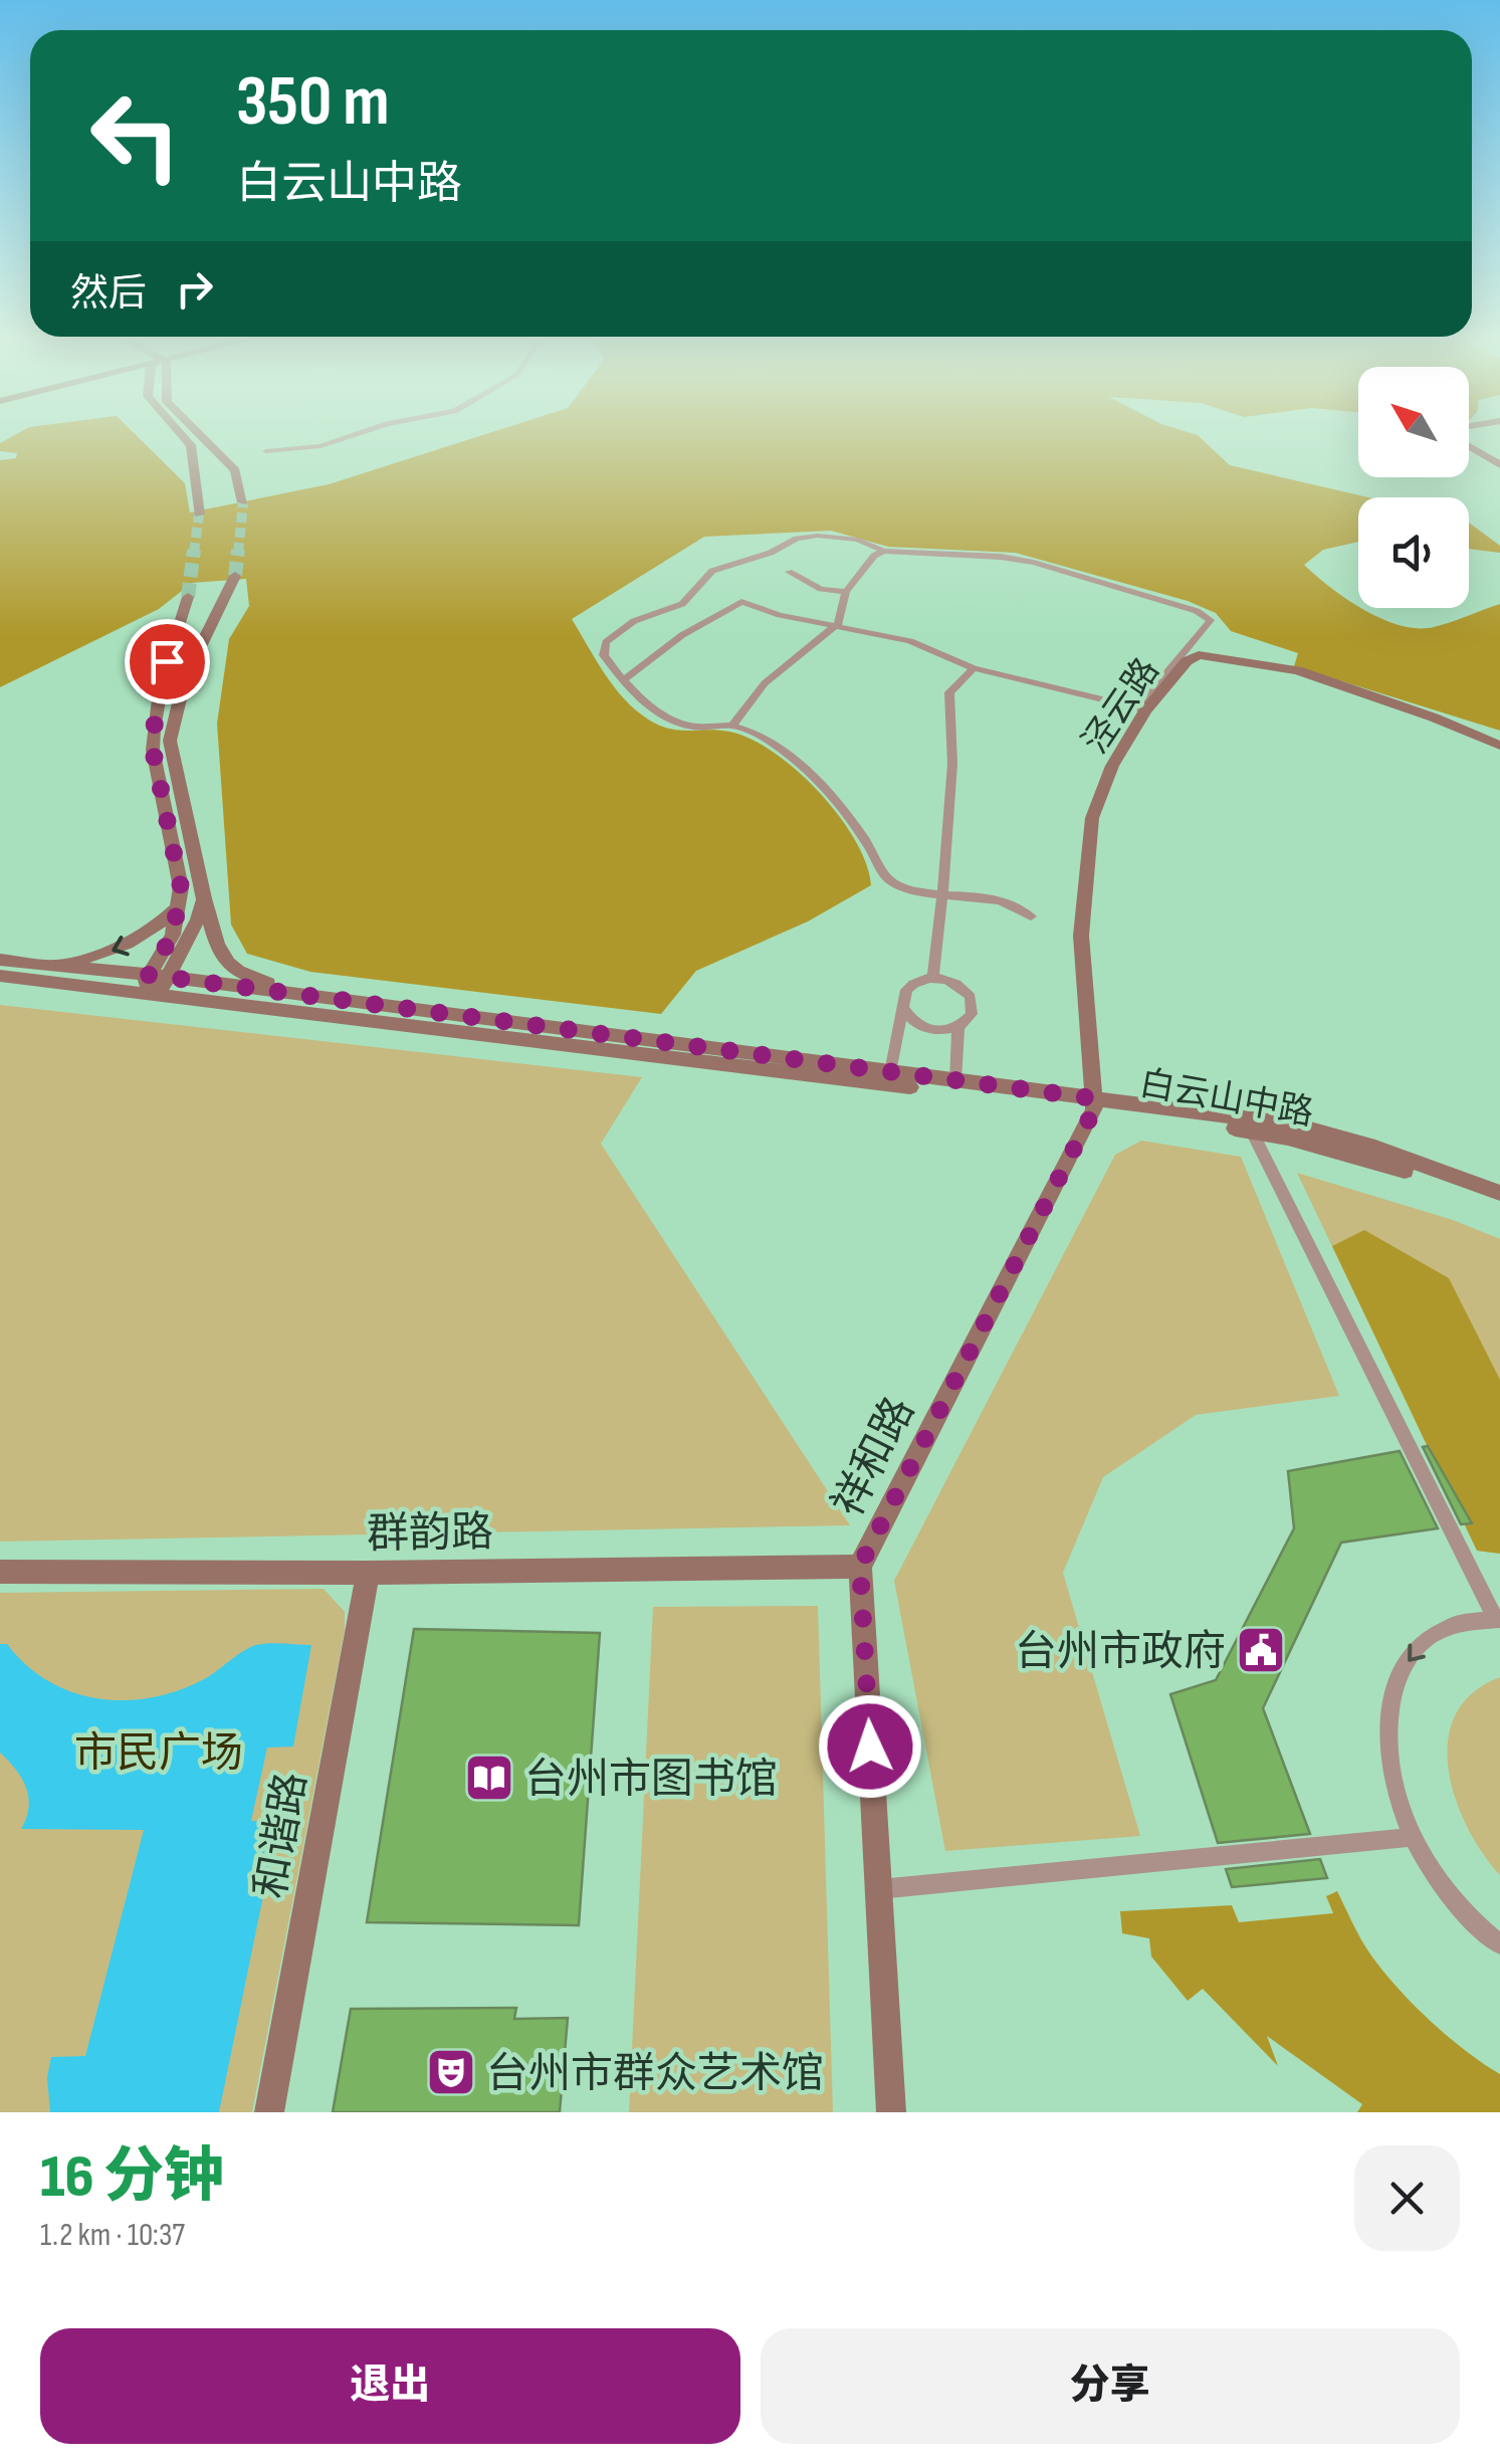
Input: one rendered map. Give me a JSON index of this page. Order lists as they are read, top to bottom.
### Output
{
  "streets": {
    "main road": [
      "泾云路",
      "白云山中路",
      "祥和路",
      "群韵路",
      "和谐路"
    ]
  },
  "crossings": [
    ["泾云路", "白云山中路"],
    ["泾云路", "祥和路"],
    ["白云山中路", "祥和路"],
    ["祥和路", "群韵路"],
    ["群韵路", "和谐路"]
  ],
  "parks": ["市民广场"],
  "places": {
    "public building": ["台州市政府"],
    "library": ["台州市图书馆"],
    "theatre": ["台州市群众艺术馆"]
  },
  "north": "top left",
  "page": {
    "turn": ["350 m", "白云山中路"],
    "then": "然后",
    "heading": ["16 分钟", "1.2 km · 10:37"],
    "buttons": ["退出", "分享"]
  }
}
